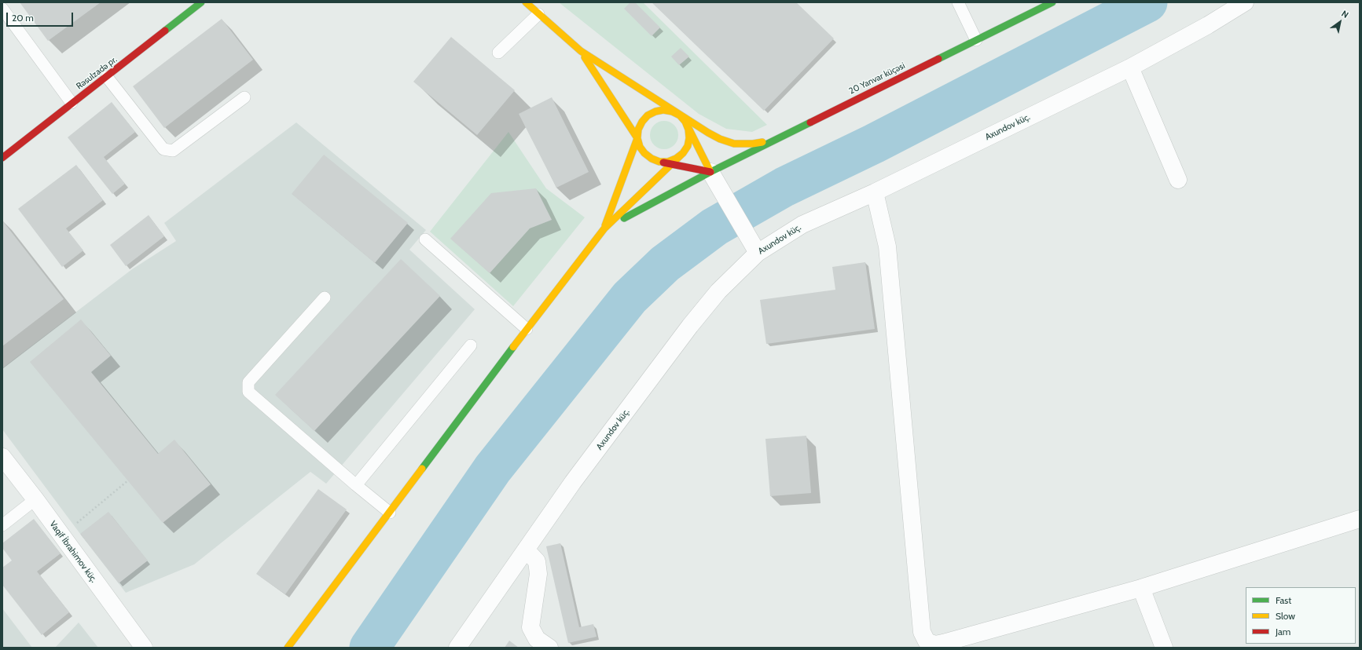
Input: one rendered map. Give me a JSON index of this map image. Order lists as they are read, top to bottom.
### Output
{
  "streets": {
    "main road": ["Rəsulzadə pr.", "20 Yanvar küçəsi"],
    "street": ["Axundov küç.", "Vaqif İbrahimov küç."]
  },
  "legend": ["Fast", "Slow", "Jam"],
  "scale_bar": "20 m",
  "north": "top right"
}
